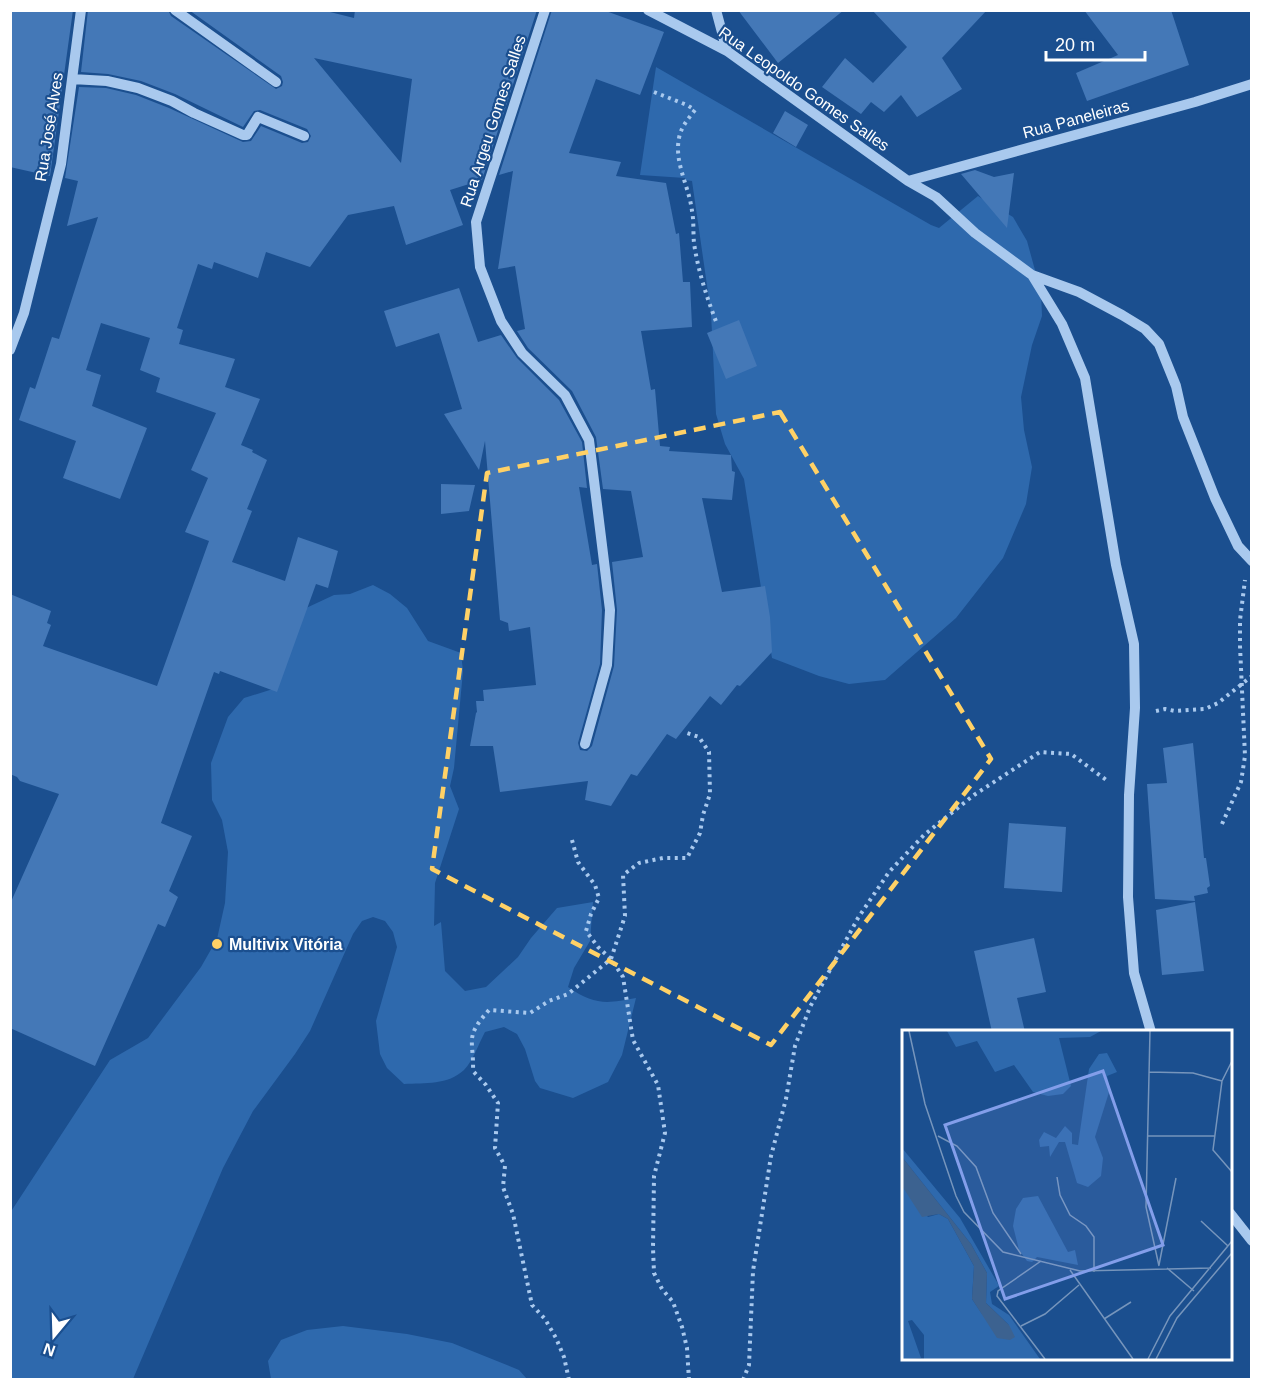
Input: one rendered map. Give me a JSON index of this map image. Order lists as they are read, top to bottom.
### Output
{
  "streets": {
    "street": [
      "Rua Leopoldo Gomes Salles",
      "Rua Paneleiras",
      "Rua Argeu Gomes Salles",
      "Rua José Alves"
    ]
  },
  "crossings": [
    ["Rua Leopoldo Gomes Salles", "Rua Paneleiras"]
  ],
  "places": ["Multivix Vitória"],
  "scale_bar": "20 m",
  "north": "bottom"
}
